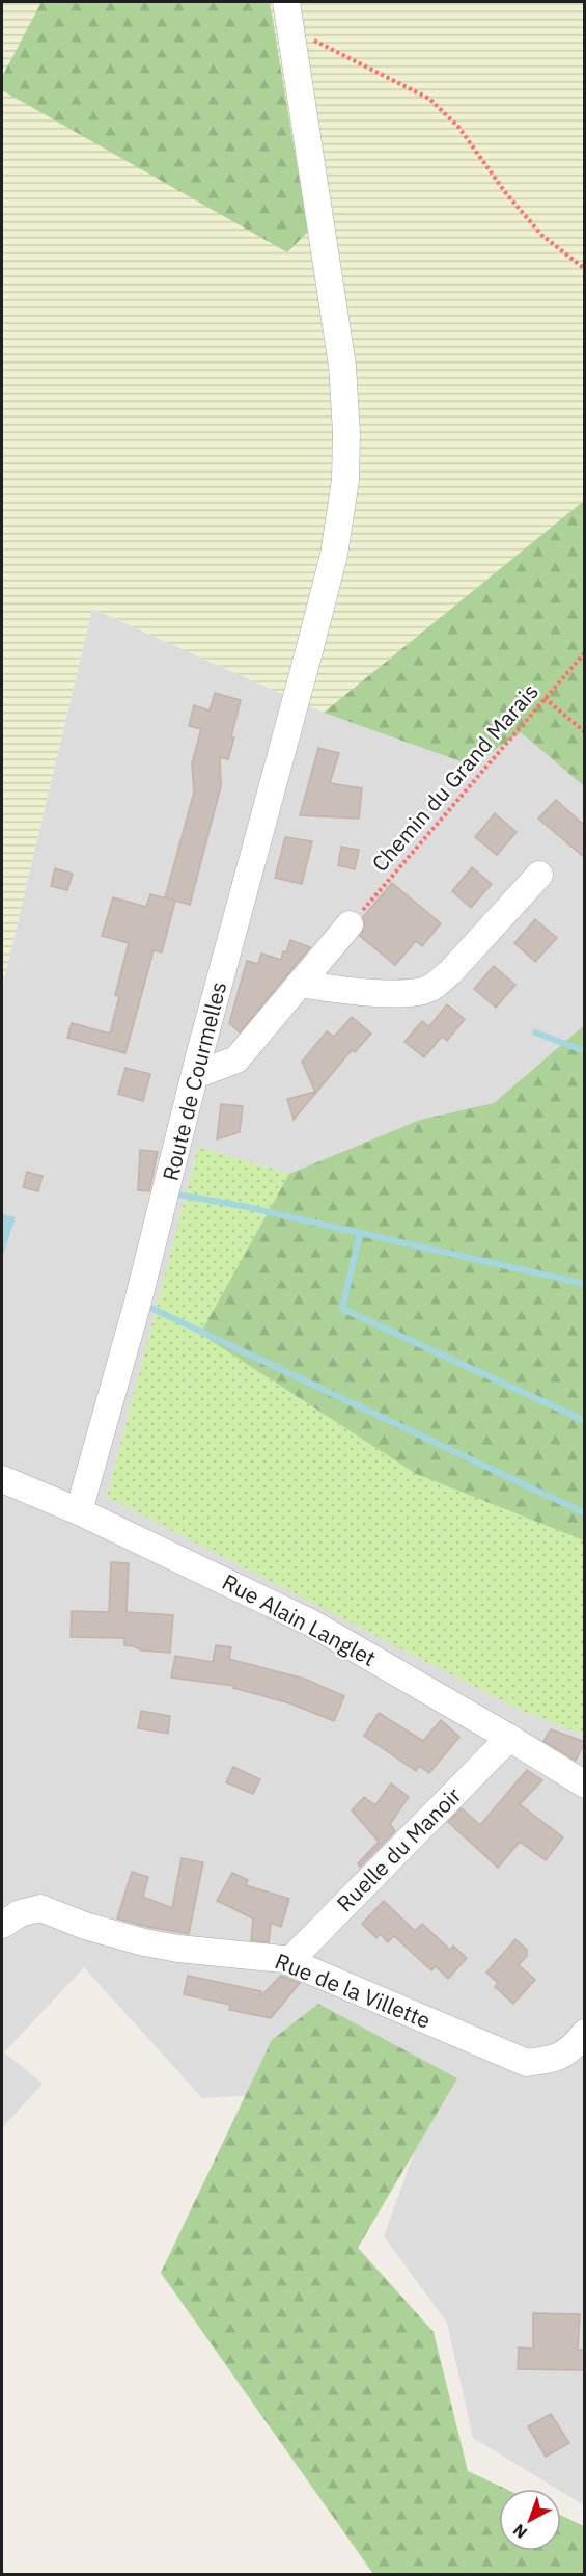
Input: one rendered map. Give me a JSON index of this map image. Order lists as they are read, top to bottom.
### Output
{
  "streets": {
    "street": [
      "Route de Courmelles",
      "Rue Alain Langlet",
      "Ruelle du Manoir",
      "Rue de la Villette"
    ],
    "path": ["Chemin du Grand Marais"]
  },
  "crossings": [
    ["Route de Courmelles", "Rue Alain Langlet"],
    ["Rue Alain Langlet", "Ruelle du Manoir"],
    ["Ruelle du Manoir", "Rue de la Villette"]
  ],
  "north": "bottom left"
}
